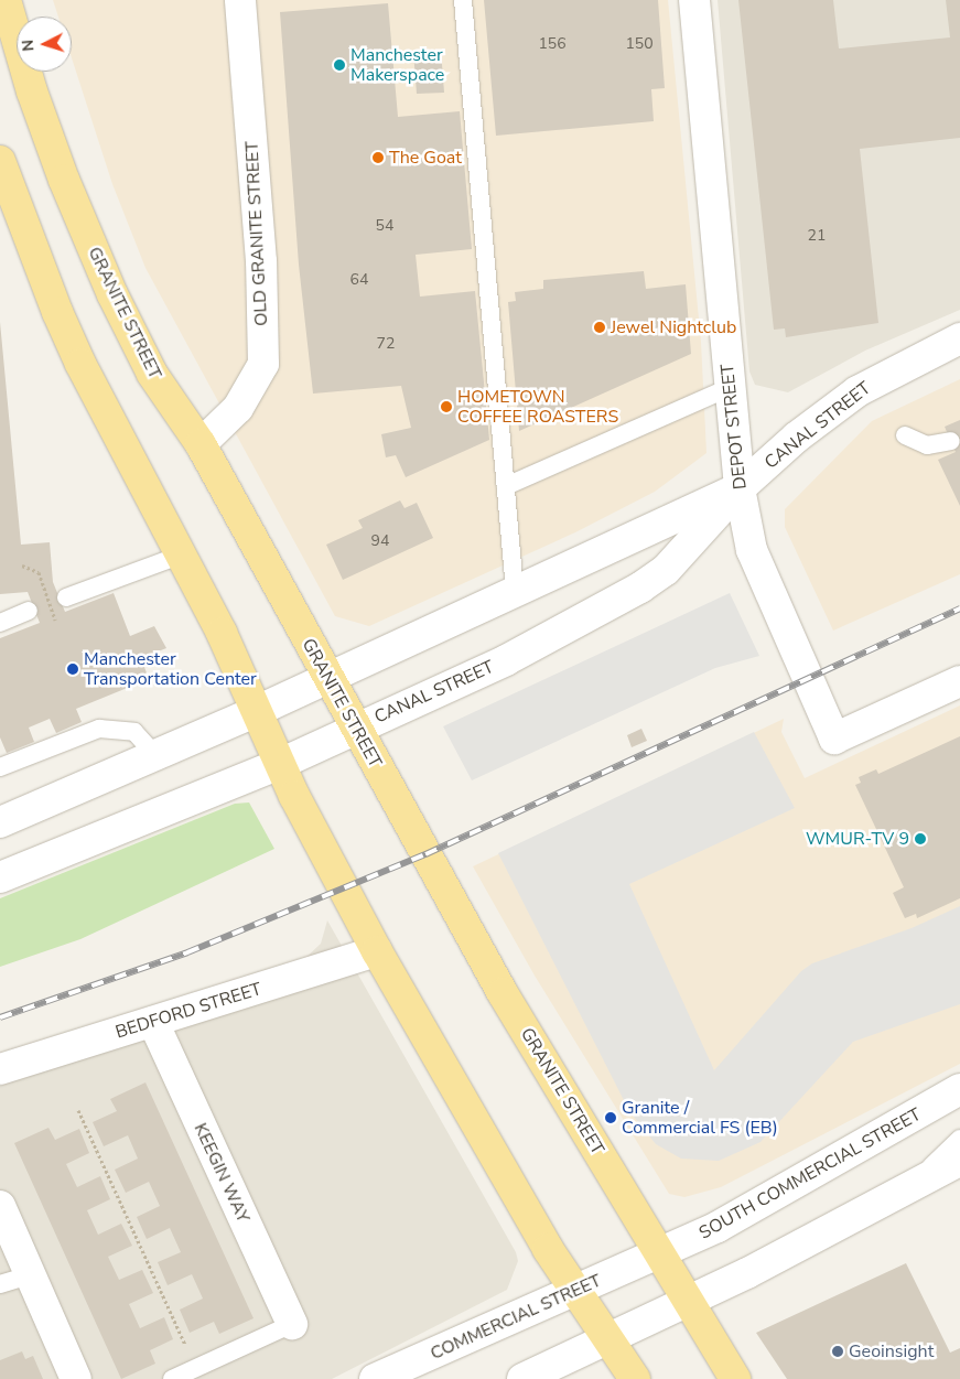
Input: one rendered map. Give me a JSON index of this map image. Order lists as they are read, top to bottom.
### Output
{
  "streets": {
    "main road": ["GRANITE STREET"],
    "street": [
      "OLD GRANITE STREET",
      "CANAL STREET",
      "DEPOT STREET",
      "BEDFORD STREET",
      "KEEGIN WAY",
      "SOUTH COMMERCIAL STREET",
      "COMMERCIAL STREET"
    ]
  },
  "crossings": [
    ["OLD GRANITE STREET", "GRANITE STREET"],
    ["GRANITE STREET", "CANAL STREET"],
    ["GRANITE STREET", "SOUTH COMMERCIAL STREET"],
    ["GRANITE STREET", "COMMERCIAL STREET"],
    ["CANAL STREET", "DEPOT STREET"],
    ["BEDFORD STREET", "KEEGIN WAY"],
    ["SOUTH COMMERCIAL STREET", "COMMERCIAL STREET"]
  ],
  "places": [
    "Manchester Makerspace",
    "The Goat",
    "Jewel Nightclub",
    "HOMETOWN COFFEE ROASTERS",
    "Manchester Transportation Center",
    "WMUR-TV 9",
    "Granite / Commercial FS (EB)",
    "Geoinsight"
  ],
  "house_numbers": [
    "156",
    "150",
    "54",
    "21",
    "64",
    "72",
    "94"
  ],
  "north": "left"
}
